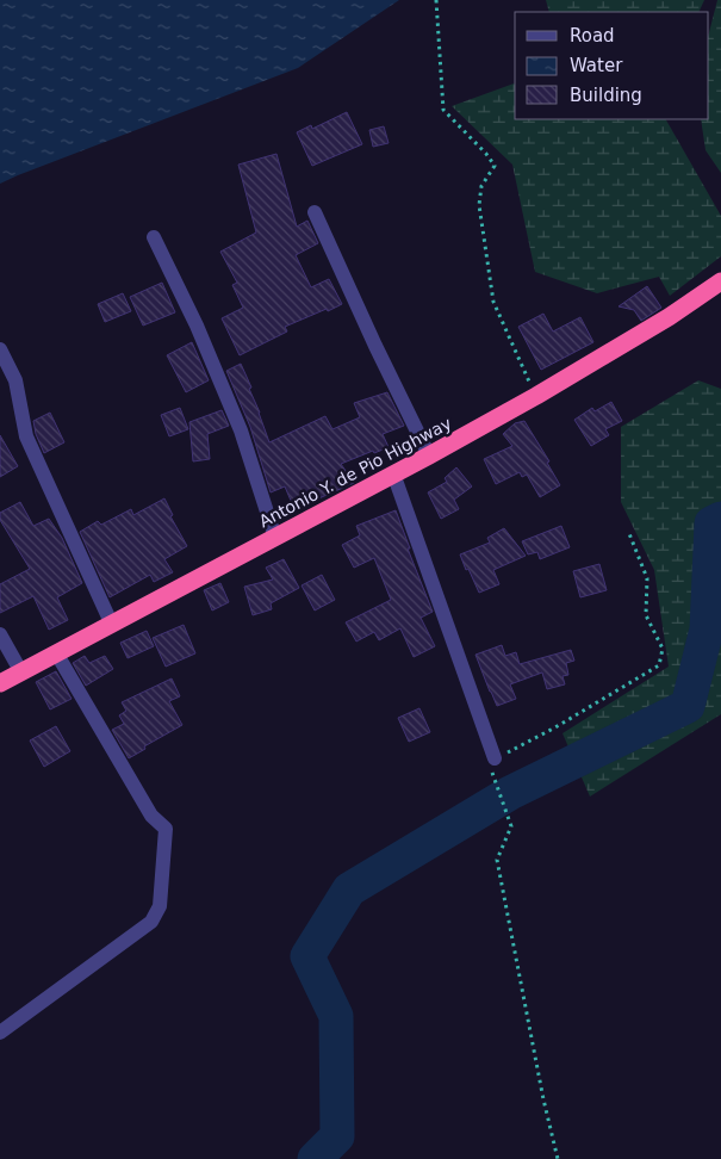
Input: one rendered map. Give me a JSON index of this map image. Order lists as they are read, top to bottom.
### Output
{
  "streets": {
    "highway": ["Antonio Y. de Pio Highway"]
  },
  "legend": ["Road", "Water", "Building"]
}
